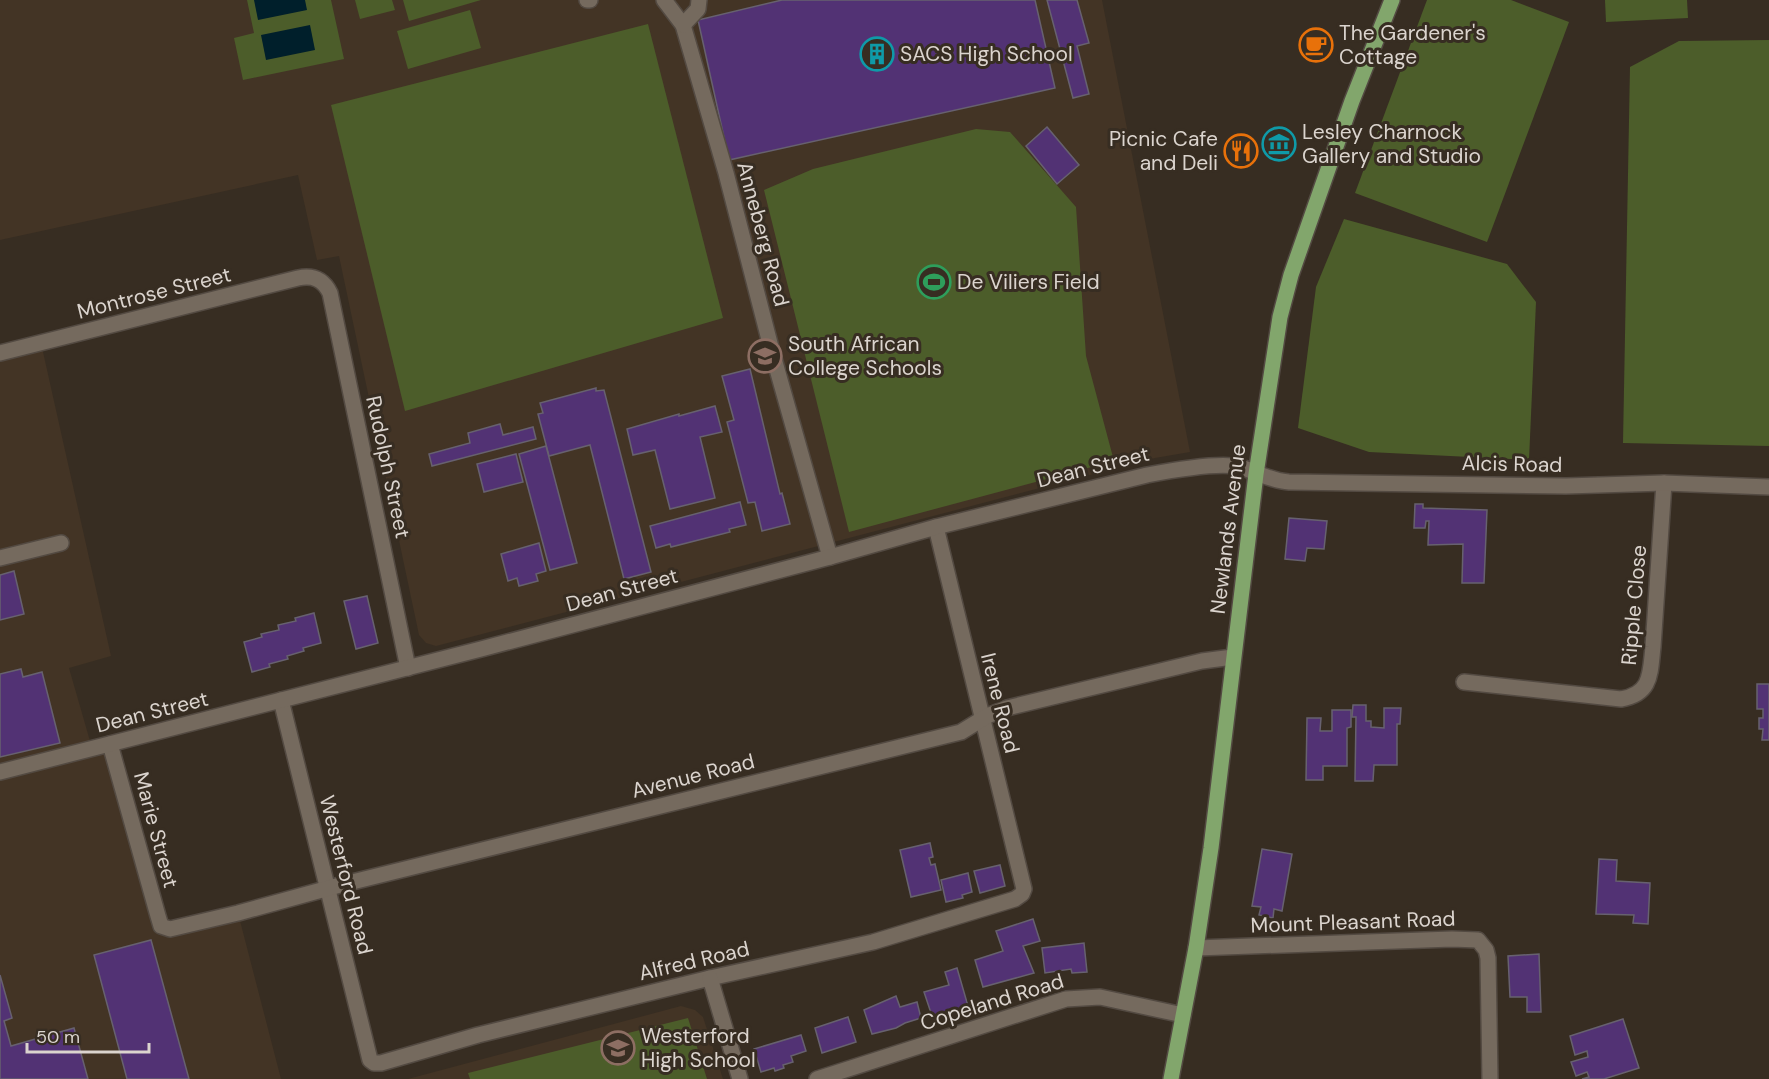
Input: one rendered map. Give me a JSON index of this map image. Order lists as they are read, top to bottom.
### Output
{
  "streets": {
    "main road": ["Newlands Avenue"],
    "street": [
      "Anneberg Road",
      "Montrose Street",
      "Alcis Road",
      "Rudolph Street",
      "Dean Street",
      "Ripple Close",
      "Irene Road",
      "Avenue Road",
      "Marie Street",
      "Westerford Road",
      "Mount Pleasant Road",
      "Alfred Road",
      "Copeland Road"
    ]
  },
  "crossings": [
    ["Anneberg Road", "Dean Street"],
    ["Montrose Street", "Rudolph Street"],
    ["Alcis Road", "Dean Street"],
    ["Alcis Road", "Newlands Avenue"],
    ["Alcis Road", "Ripple Close"],
    ["Rudolph Street", "Dean Street"],
    ["Dean Street", "Newlands Avenue"],
    ["Dean Street", "Irene Road"],
    ["Dean Street", "Marie Street"],
    ["Dean Street", "Westerford Road"],
    ["Newlands Avenue", "Avenue Road"],
    ["Newlands Avenue", "Mount Pleasant Road"],
    ["Newlands Avenue", "Copeland Road"],
    ["Irene Road", "Avenue Road"],
    ["Irene Road", "Alfred Road"],
    ["Avenue Road", "Marie Street"],
    ["Avenue Road", "Westerford Road"],
    ["Westerford Road", "Alfred Road"]
  ],
  "places": {
    "cafe": ["The Gardener's Cottage"],
    "building": ["SACS High School"],
    "museum": ["Lesley Charnock Gallery and Studio"],
    "restaurant": ["Picnic Cafe and Deli"],
    "sports": ["De Viliers Field"],
    "school or university": ["South African College Schools", "Westerford High School"]
  },
  "scale_bar": "50 m"
}
